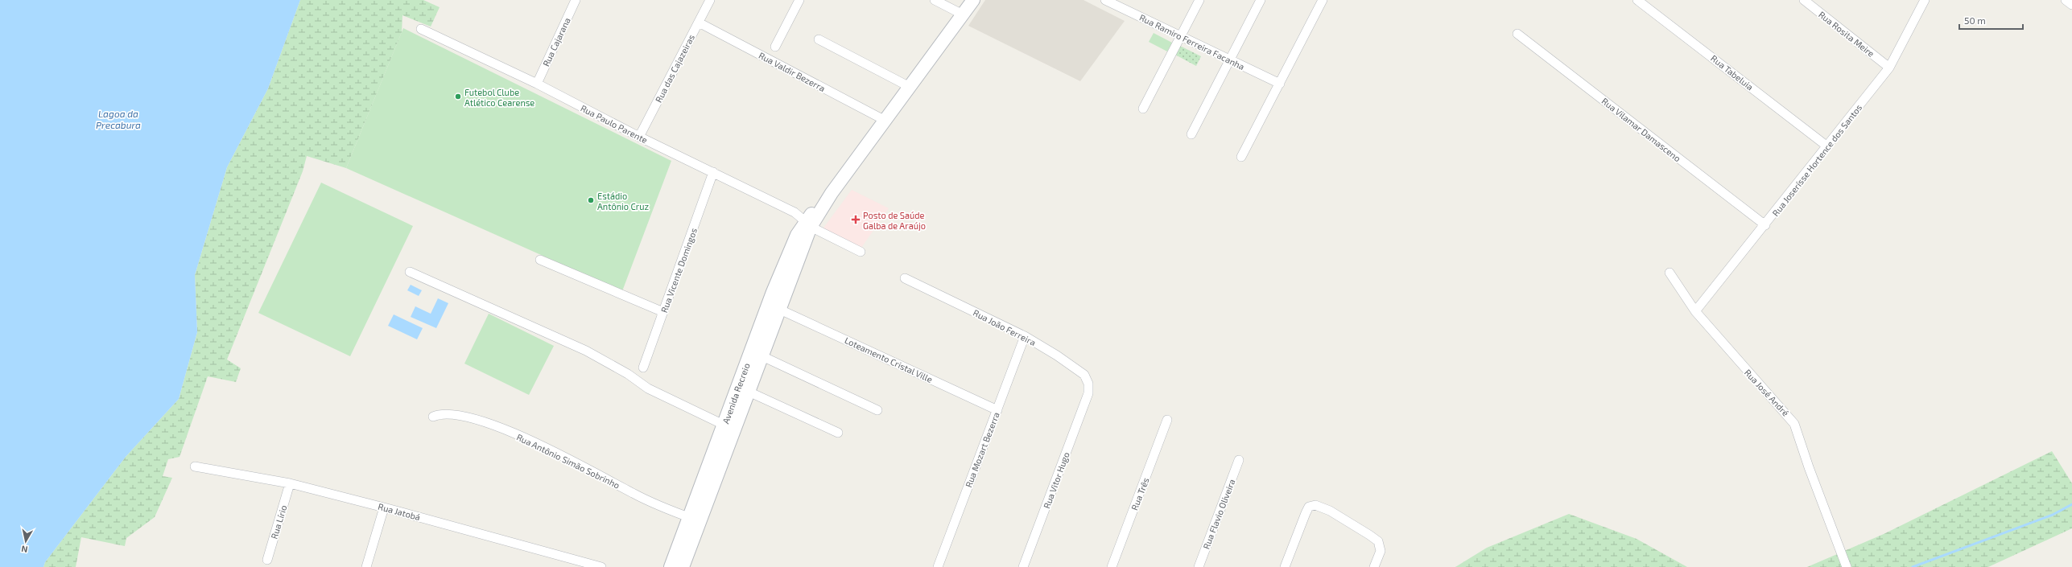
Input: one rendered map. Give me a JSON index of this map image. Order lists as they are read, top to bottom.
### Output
{
  "streets": {
    "main road": ["Avenida Recreio"],
    "street": [
      "Rua Rosita Meire",
      "Rua Cajarana",
      "Rua Ramiro Ferreira Facanha",
      "Rua das Cajazeiras",
      "Rua Valdir Bezerra",
      "Rua Tabeluia",
      "Rua Paulo Parente",
      "Rua Vilamar Damasceno",
      "Rua Joserísse Hortence dos Santos",
      "Rua Vicente Domingos",
      "Rua João Ferreira",
      "Loteamento Cristal Ville",
      "Rua José André",
      "Rua Mozart Bezerra",
      "Rua Antônio Simão Sobrinho",
      "Rua Vitor Hugo",
      "Rua Três",
      "Rua Jatobá",
      "Rua Flavio Oliveira",
      "Rua Lírio"
    ]
  },
  "crossings": [
    ["Rua Rosita Meire", "Rua Joserísse Hortence dos Santos"],
    ["Rua Cajarana", "Rua Paulo Parente"],
    ["Rua das Cajazeiras", "Rua Valdir Bezerra"],
    ["Rua das Cajazeiras", "Rua Paulo Parente"],
    ["Rua Tabeluia", "Rua Joserísse Hortence dos Santos"],
    ["Rua Paulo Parente", "Rua Vicente Domingos"],
    ["Rua Paulo Parente", "Avenida Recreio"],
    ["Rua Vilamar Damasceno", "Rua Joserísse Hortence dos Santos"],
    ["Rua Joserísse Hortence dos Santos", "Rua José André"],
    ["Rua João Ferreira", "Rua Mozart Bezerra"],
    ["Rua João Ferreira", "Rua Vitor Hugo"],
    ["Loteamento Cristal Ville", "Avenida Recreio"],
    ["Loteamento Cristal Ville", "Rua Mozart Bezerra"],
    ["Avenida Recreio", "Rua Antônio Simão Sobrinho"],
    ["Rua Jatobá", "Rua Lírio"]
  ],
  "water": ["Lagoa da Precabura"],
  "places": {
    "other": ["Futebol Clube Atlético Cearense", "Estádio Antônio Cruz"],
    "health": ["Posto de Saúde Galba de Araújo"]
  },
  "scale_bar": "50 m",
  "north": "bottom"
}
